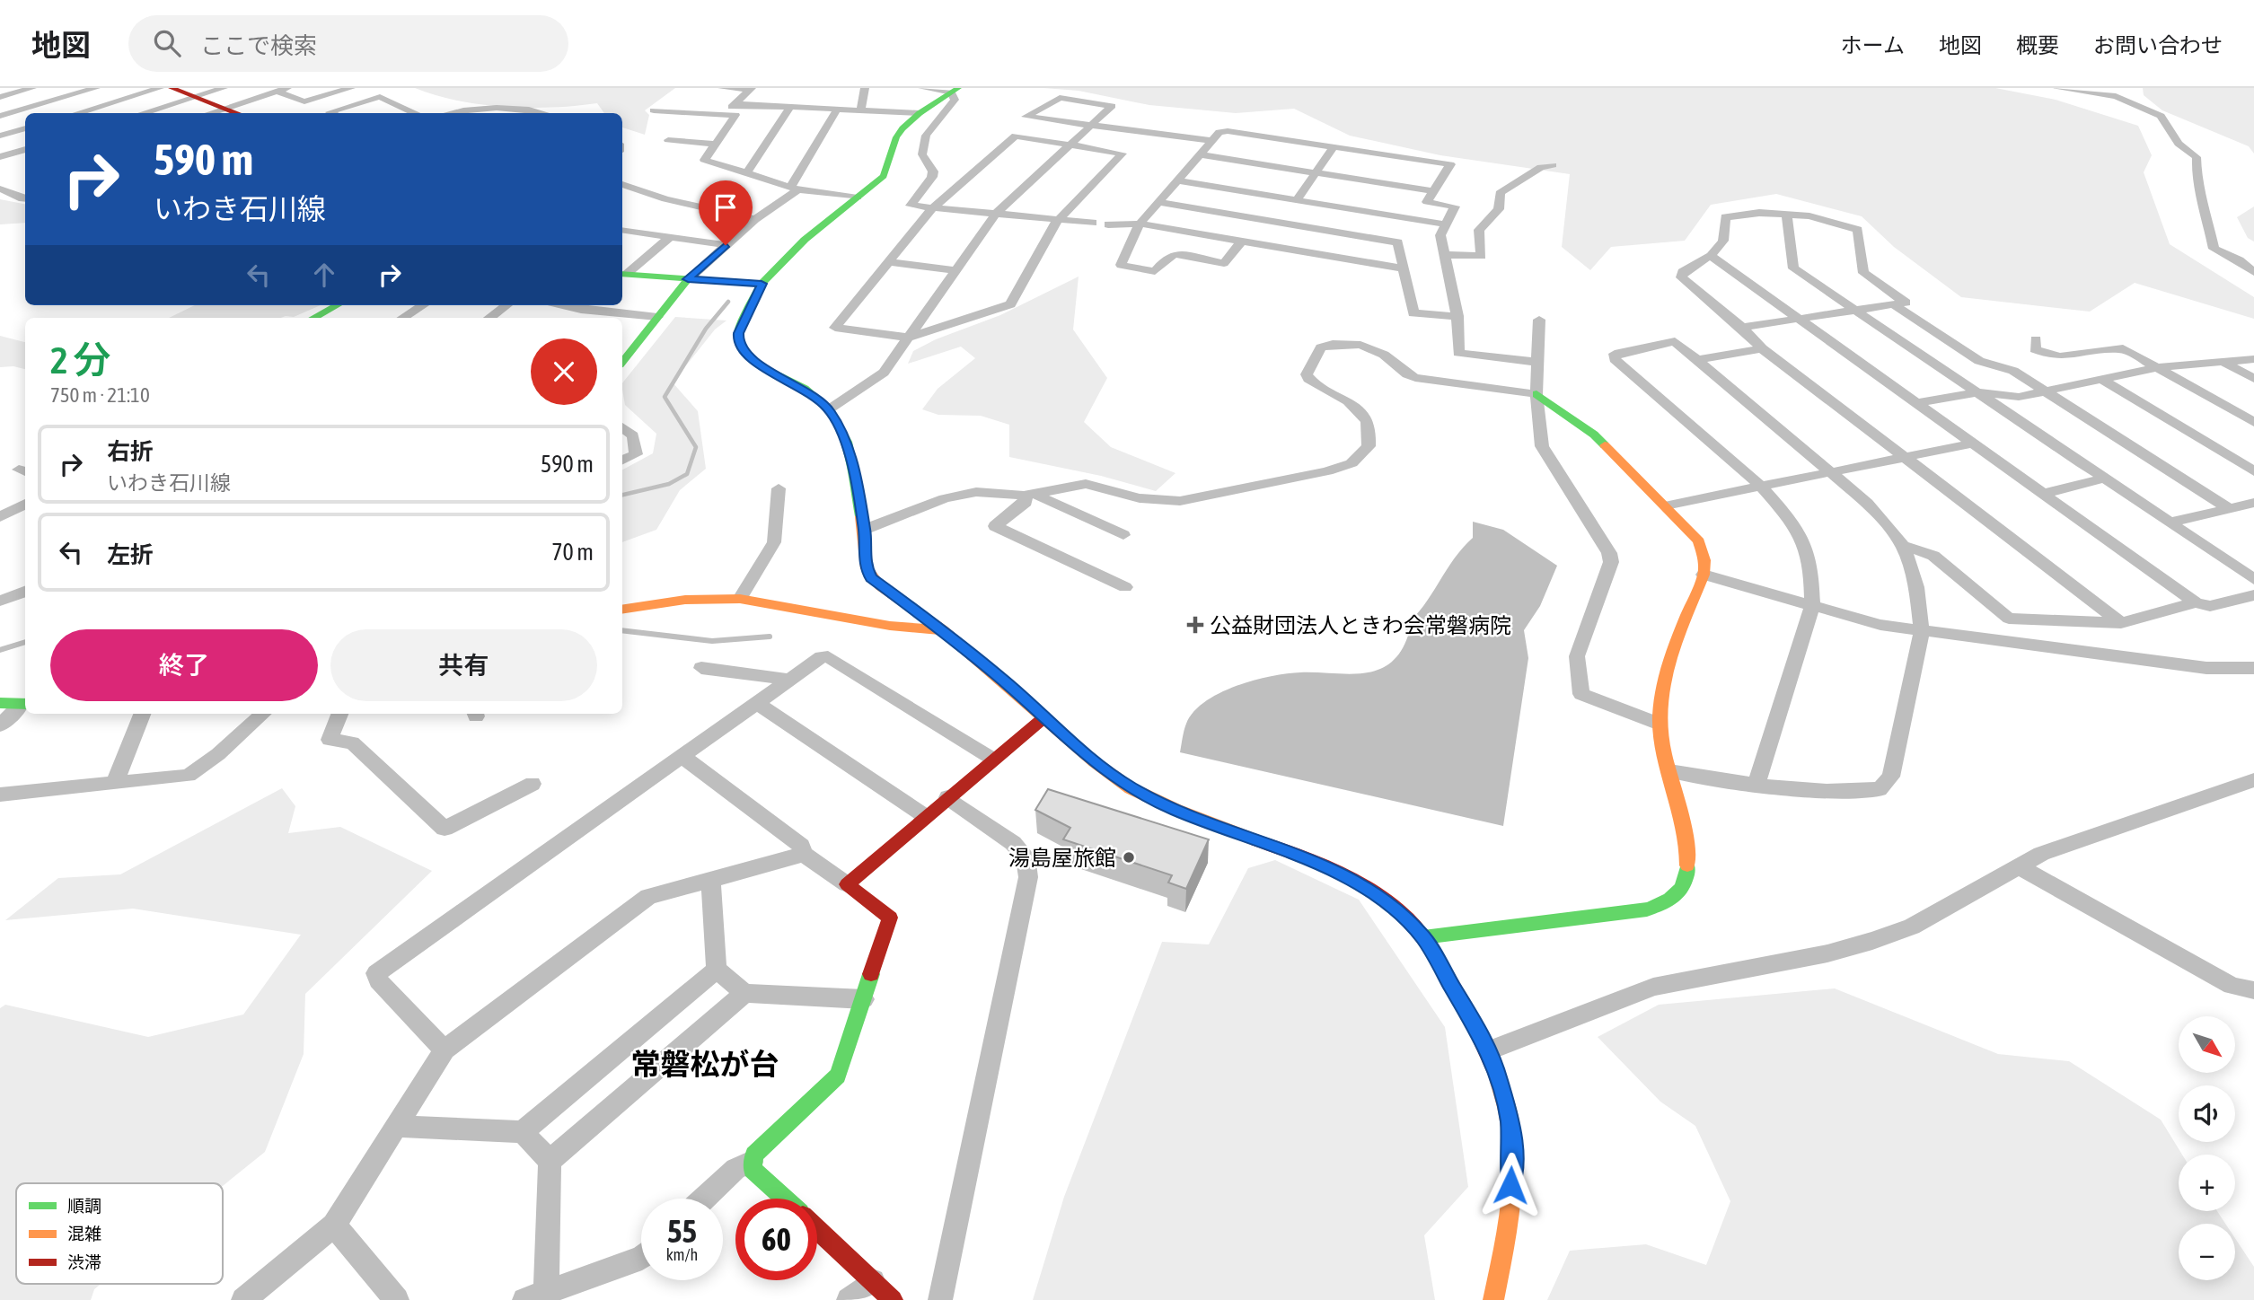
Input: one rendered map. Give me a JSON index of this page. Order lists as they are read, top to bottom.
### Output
{
  "districts": ["常磐松が台"],
  "places": {
    "health": ["公益財団法人ときわ会常磐病院"],
    "other": ["湯島屋旅館"]
  },
  "legend": ["順調", "混雑", "渋滞"],
  "north": "bottom right",
  "page": {
    "header": "地図",
    "search": "ここで検索",
    "nav": [
      "ホーム",
      "地図",
      "概要",
      "お問い合わせ"
    ],
    "turn": ["590 m", "いわき石川線"],
    "heading": ["2 分", "750 m · 21:10"],
    "list": [
      {
        "name": "右折",
        "note": "いわき石川線",
        "value": "590 m"
      },
      {
        "name": "左折",
        "value": "70 m"
      }
    ],
    "buttons": ["終了", "共有"],
    "map_buttons": ["+", "−"],
    "speed": "55 km/h",
    "limit": "60"
  }
}
